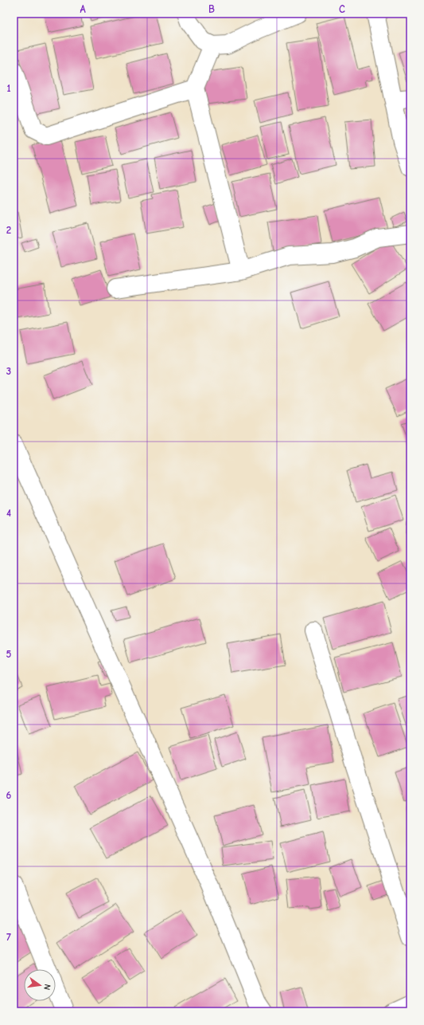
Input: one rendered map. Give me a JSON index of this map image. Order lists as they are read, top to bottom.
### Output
{
  "north": "right",
  "grid": {
    "columns": ["A", "B", "C"],
    "rows": [
      "1",
      "2",
      "3",
      "4",
      "5",
      "6",
      "7"
    ]
  }
}
